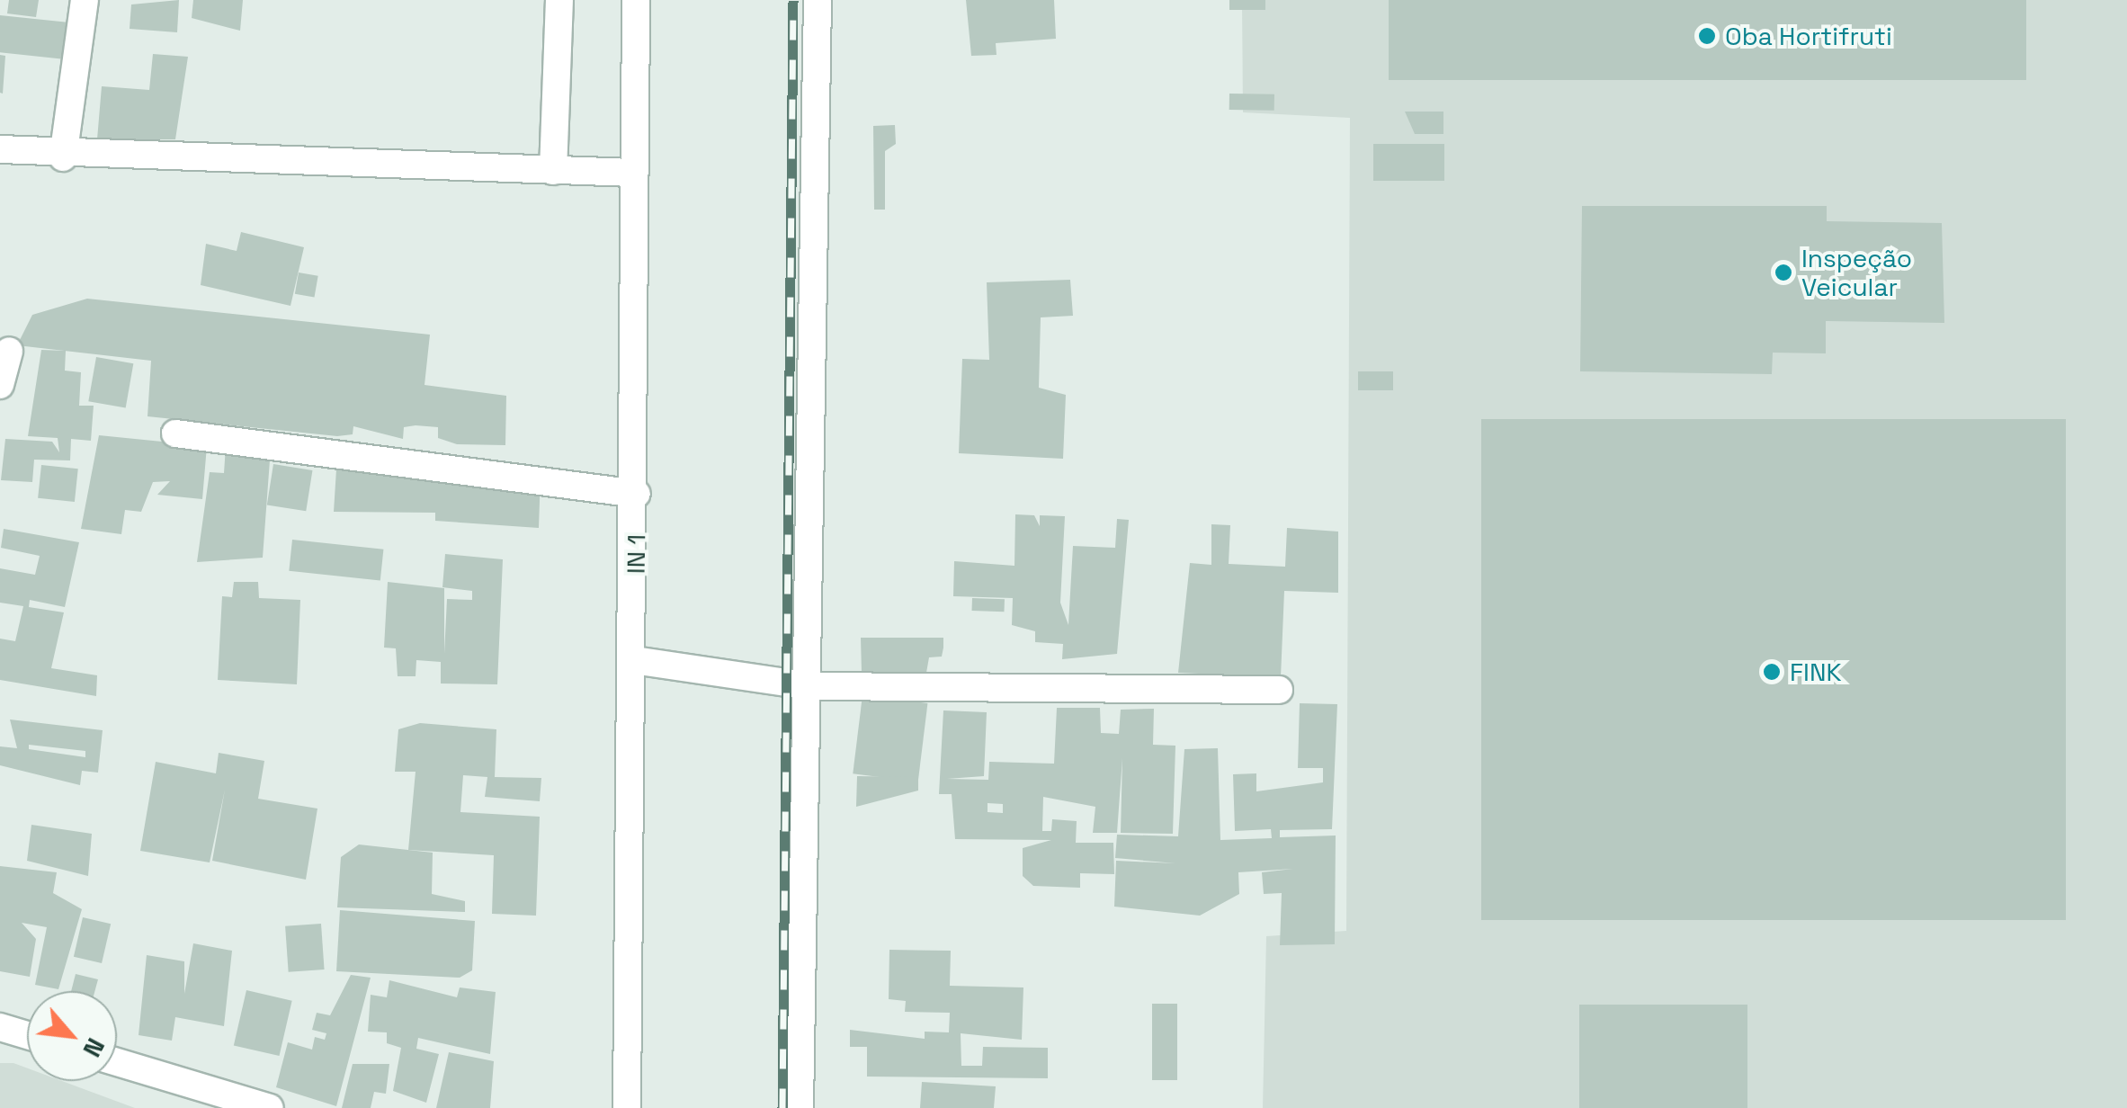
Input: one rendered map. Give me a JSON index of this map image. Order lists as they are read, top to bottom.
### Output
{
  "streets": {
    "street": ["IN 1"]
  },
  "places": ["Oba Hortifruti", "Inspeção Veicular", "FINK"],
  "north": "bottom right"
}
